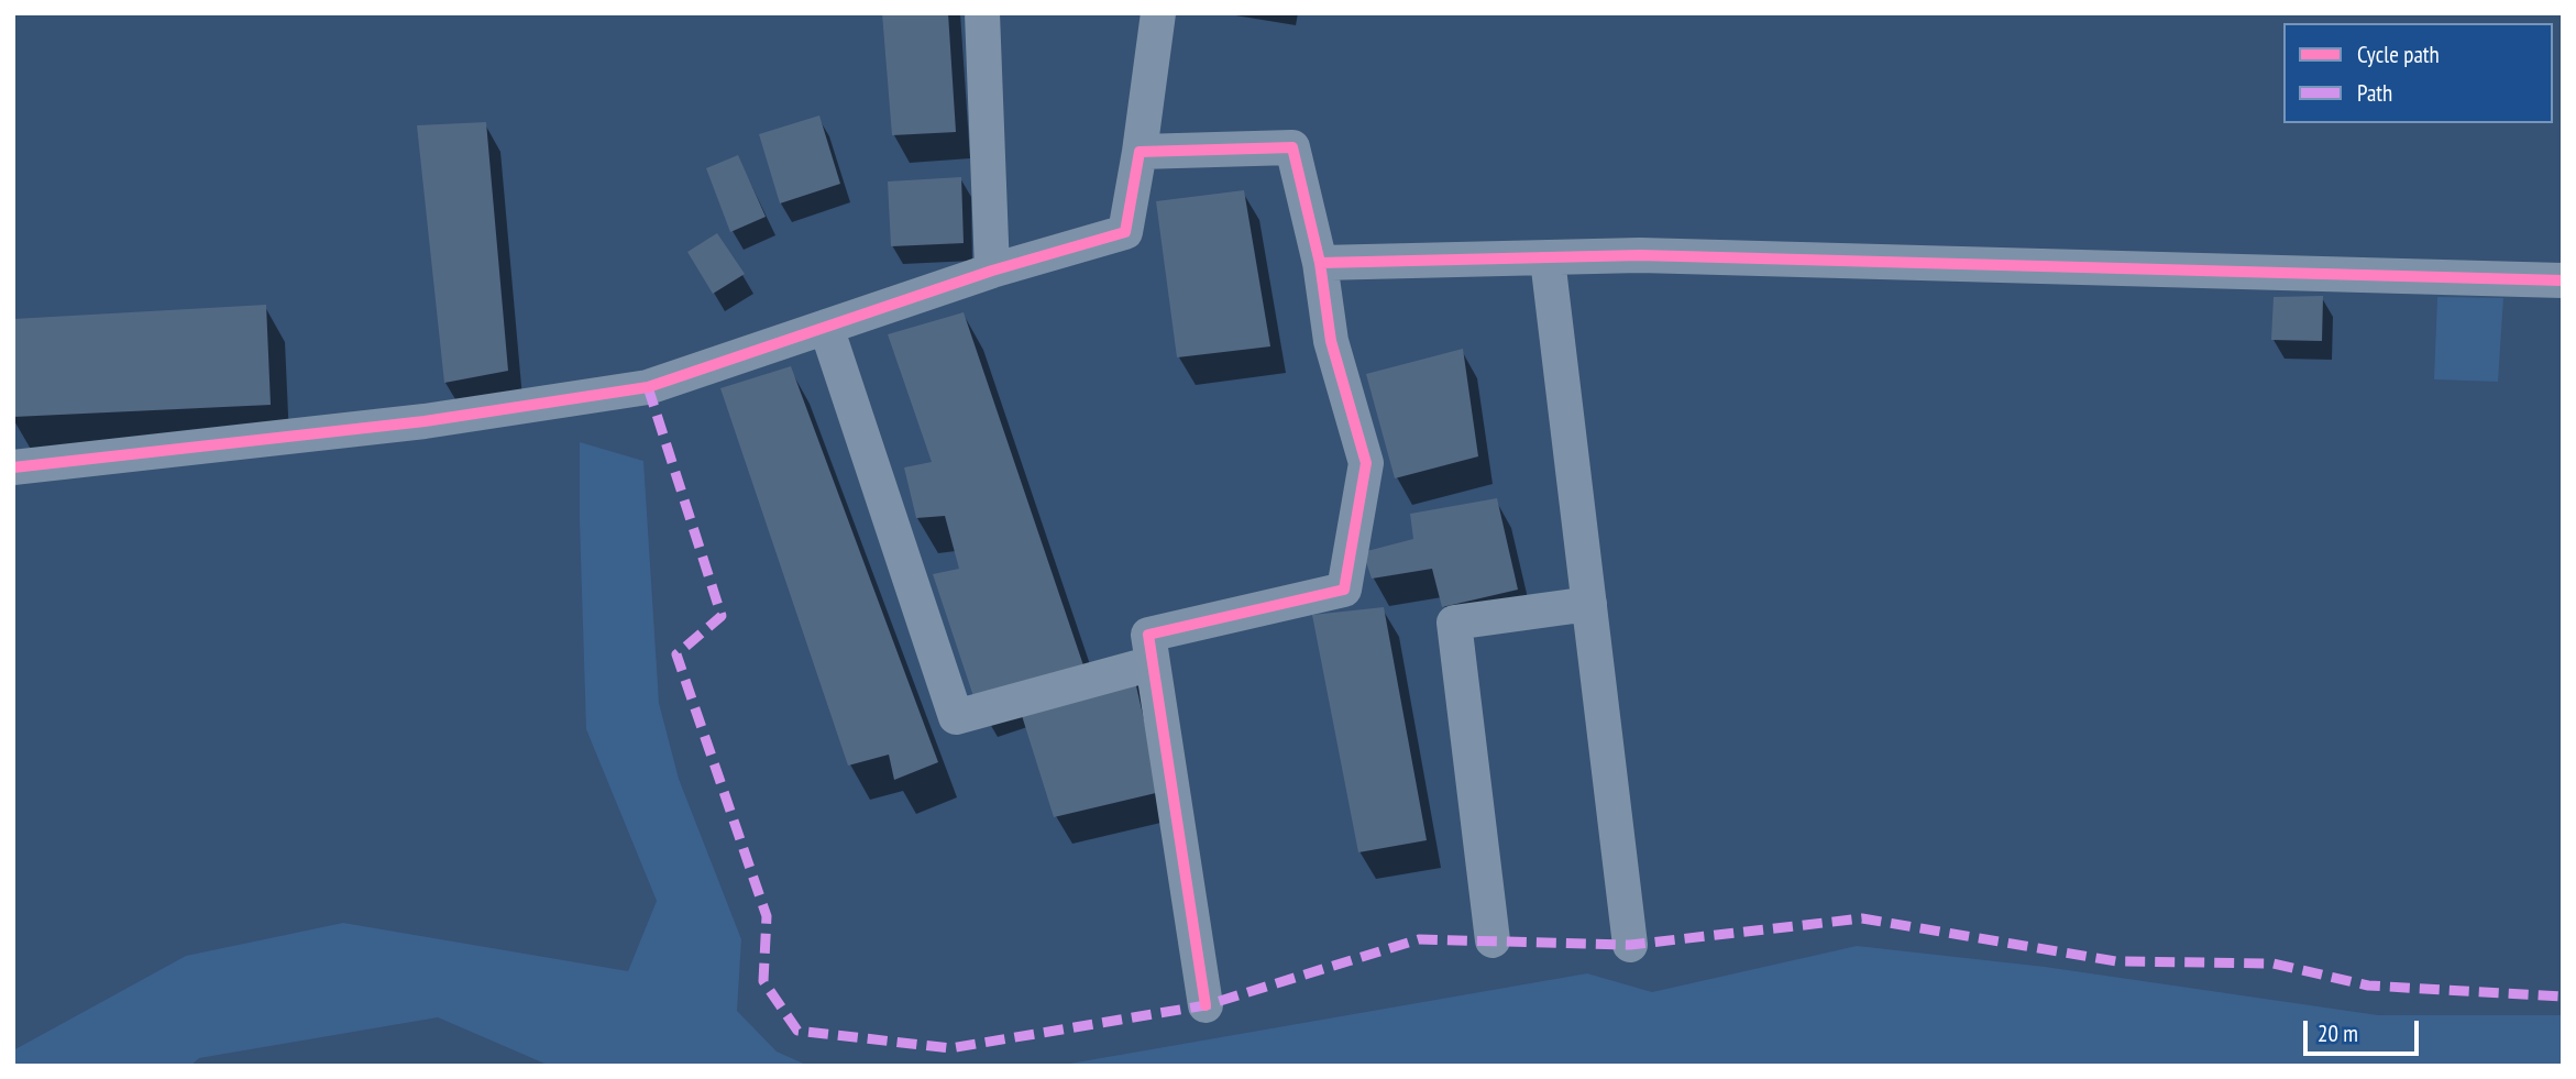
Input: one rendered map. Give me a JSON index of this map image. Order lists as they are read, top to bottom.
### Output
{
  "legend": ["Cycle path", "Path"],
  "scale_bar": "20 m"
}
